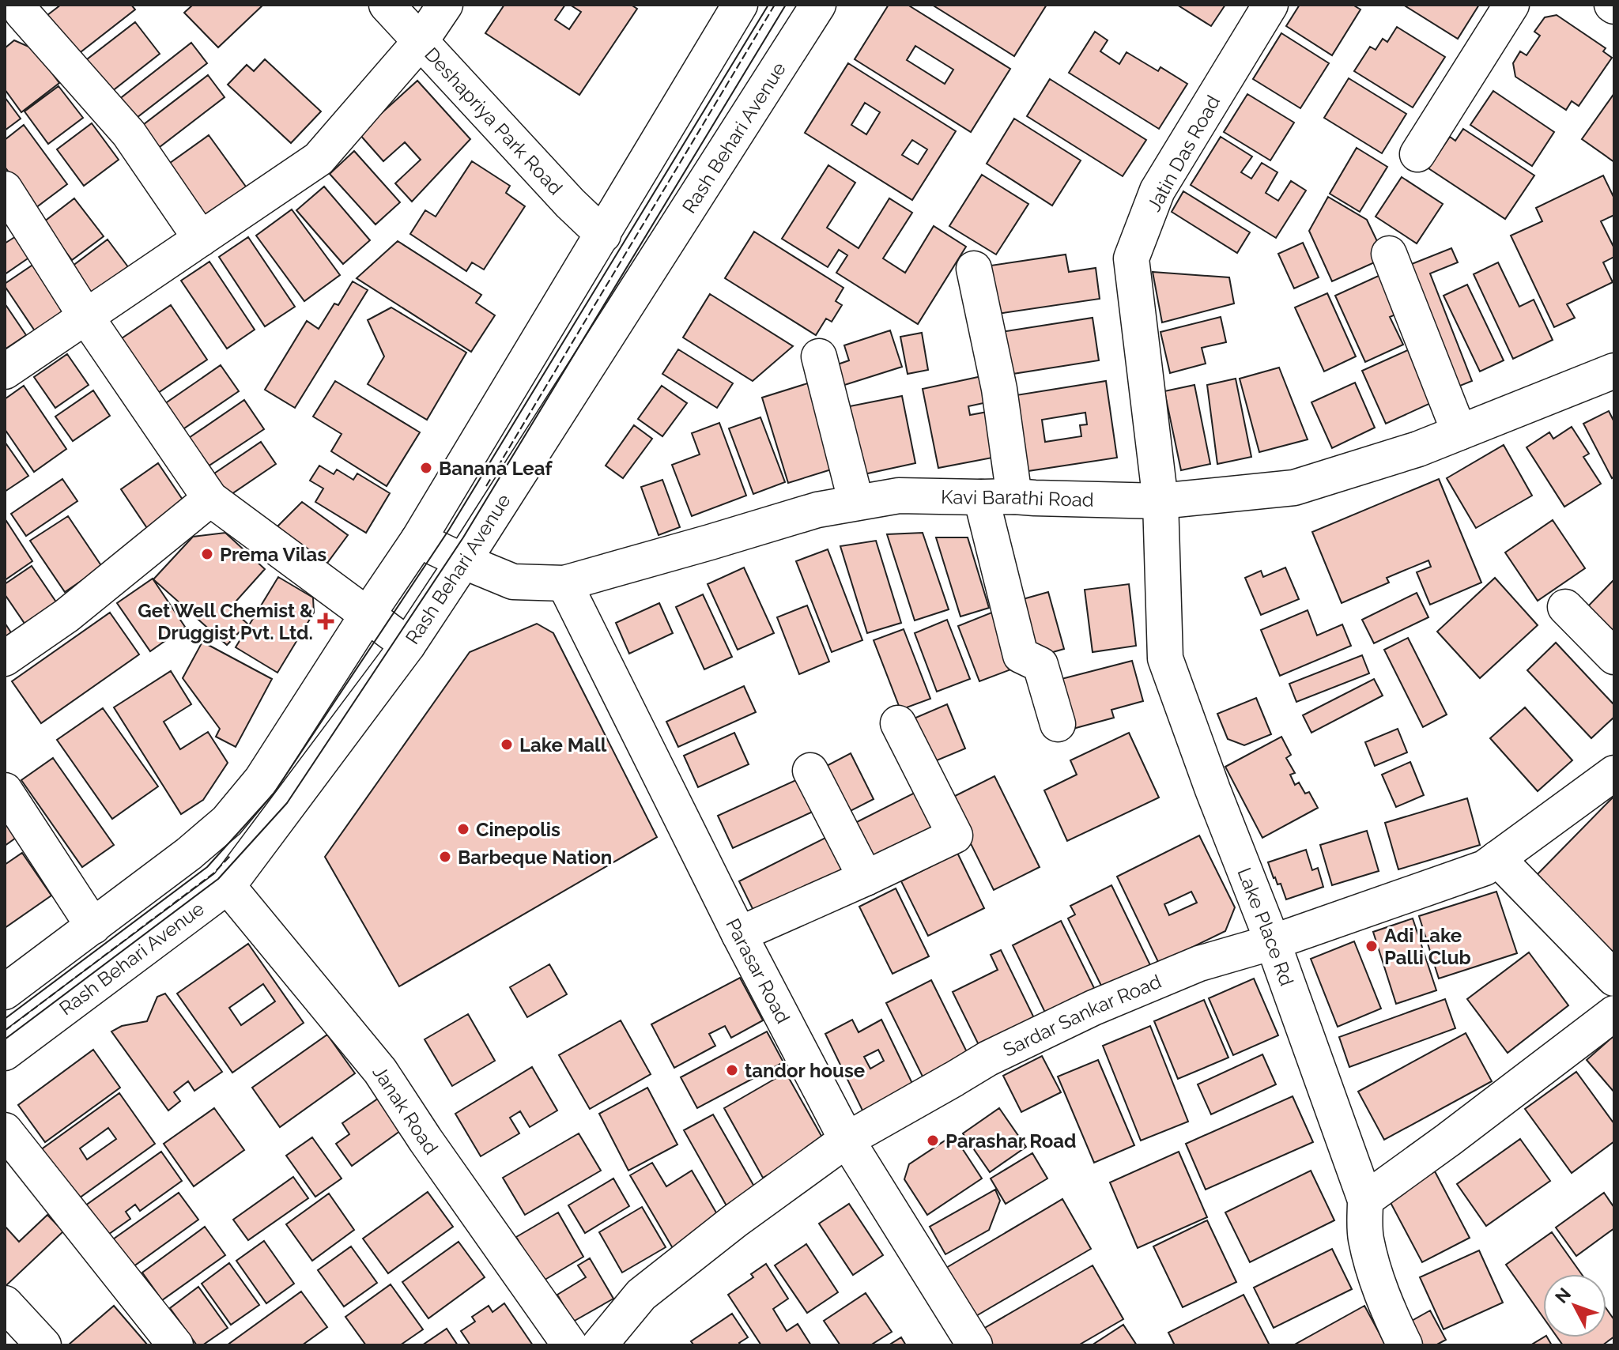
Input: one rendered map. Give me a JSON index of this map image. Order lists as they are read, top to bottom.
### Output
{
  "streets": {
    "street": [
      "Deshapriya Park Road",
      "Rash Behari Avenue",
      "Jatin Das Road",
      "Kavi Barathi Road",
      "Lake Place Rd",
      "Parasar Road",
      "Sardar Sankar Road",
      "Janak Road"
    ]
  },
  "crossings": [
    ["Rash Behari Avenue", "Kavi Barathi Road"],
    ["Rash Behari Avenue", "Janak Road"],
    ["Jatin Das Road", "Kavi Barathi Road"],
    ["Jatin Das Road", "Lake Place Rd"],
    ["Kavi Barathi Road", "Lake Place Rd"],
    ["Kavi Barathi Road", "Parasar Road"],
    ["Lake Place Rd", "Sardar Sankar Road"],
    ["Parasar Road", "Sardar Sankar Road"]
  ],
  "places": {
    "other": [
      "Banana Leaf",
      "Prema Vilas",
      "Lake Mall",
      "Cinepolis",
      "Barbeque Nation",
      "Adi Lake Palli Club",
      "tandor house",
      "Parashar Road"
    ],
    "health": ["Get Well Chemist & Druggist Pvt. Ltd."]
  },
  "north": "top left"
}
